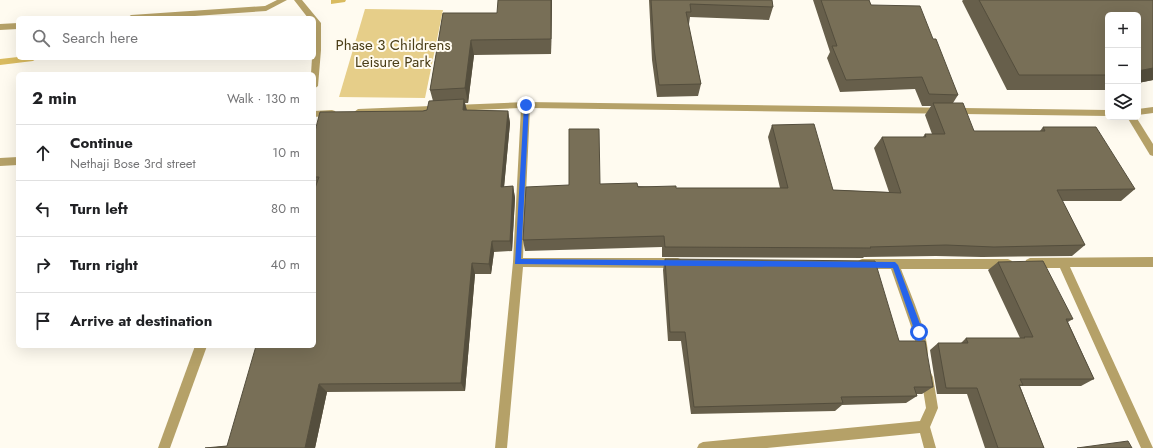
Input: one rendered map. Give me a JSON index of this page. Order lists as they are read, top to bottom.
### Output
{
  "parks": ["Phase 3 Childrens Leisure Park"],
  "page": {
    "map_buttons": ["+", "−"],
    "search": "Search here",
    "heading": ["2 min", "Walk · 130 m"],
    "list": [
      ["Continue", "Nethaji Bose 3rd street", "10 m"],
      ["Turn left", "80 m"],
      ["Turn right", "40 m"],
      "Arrive at destination"
    ]
  }
}
